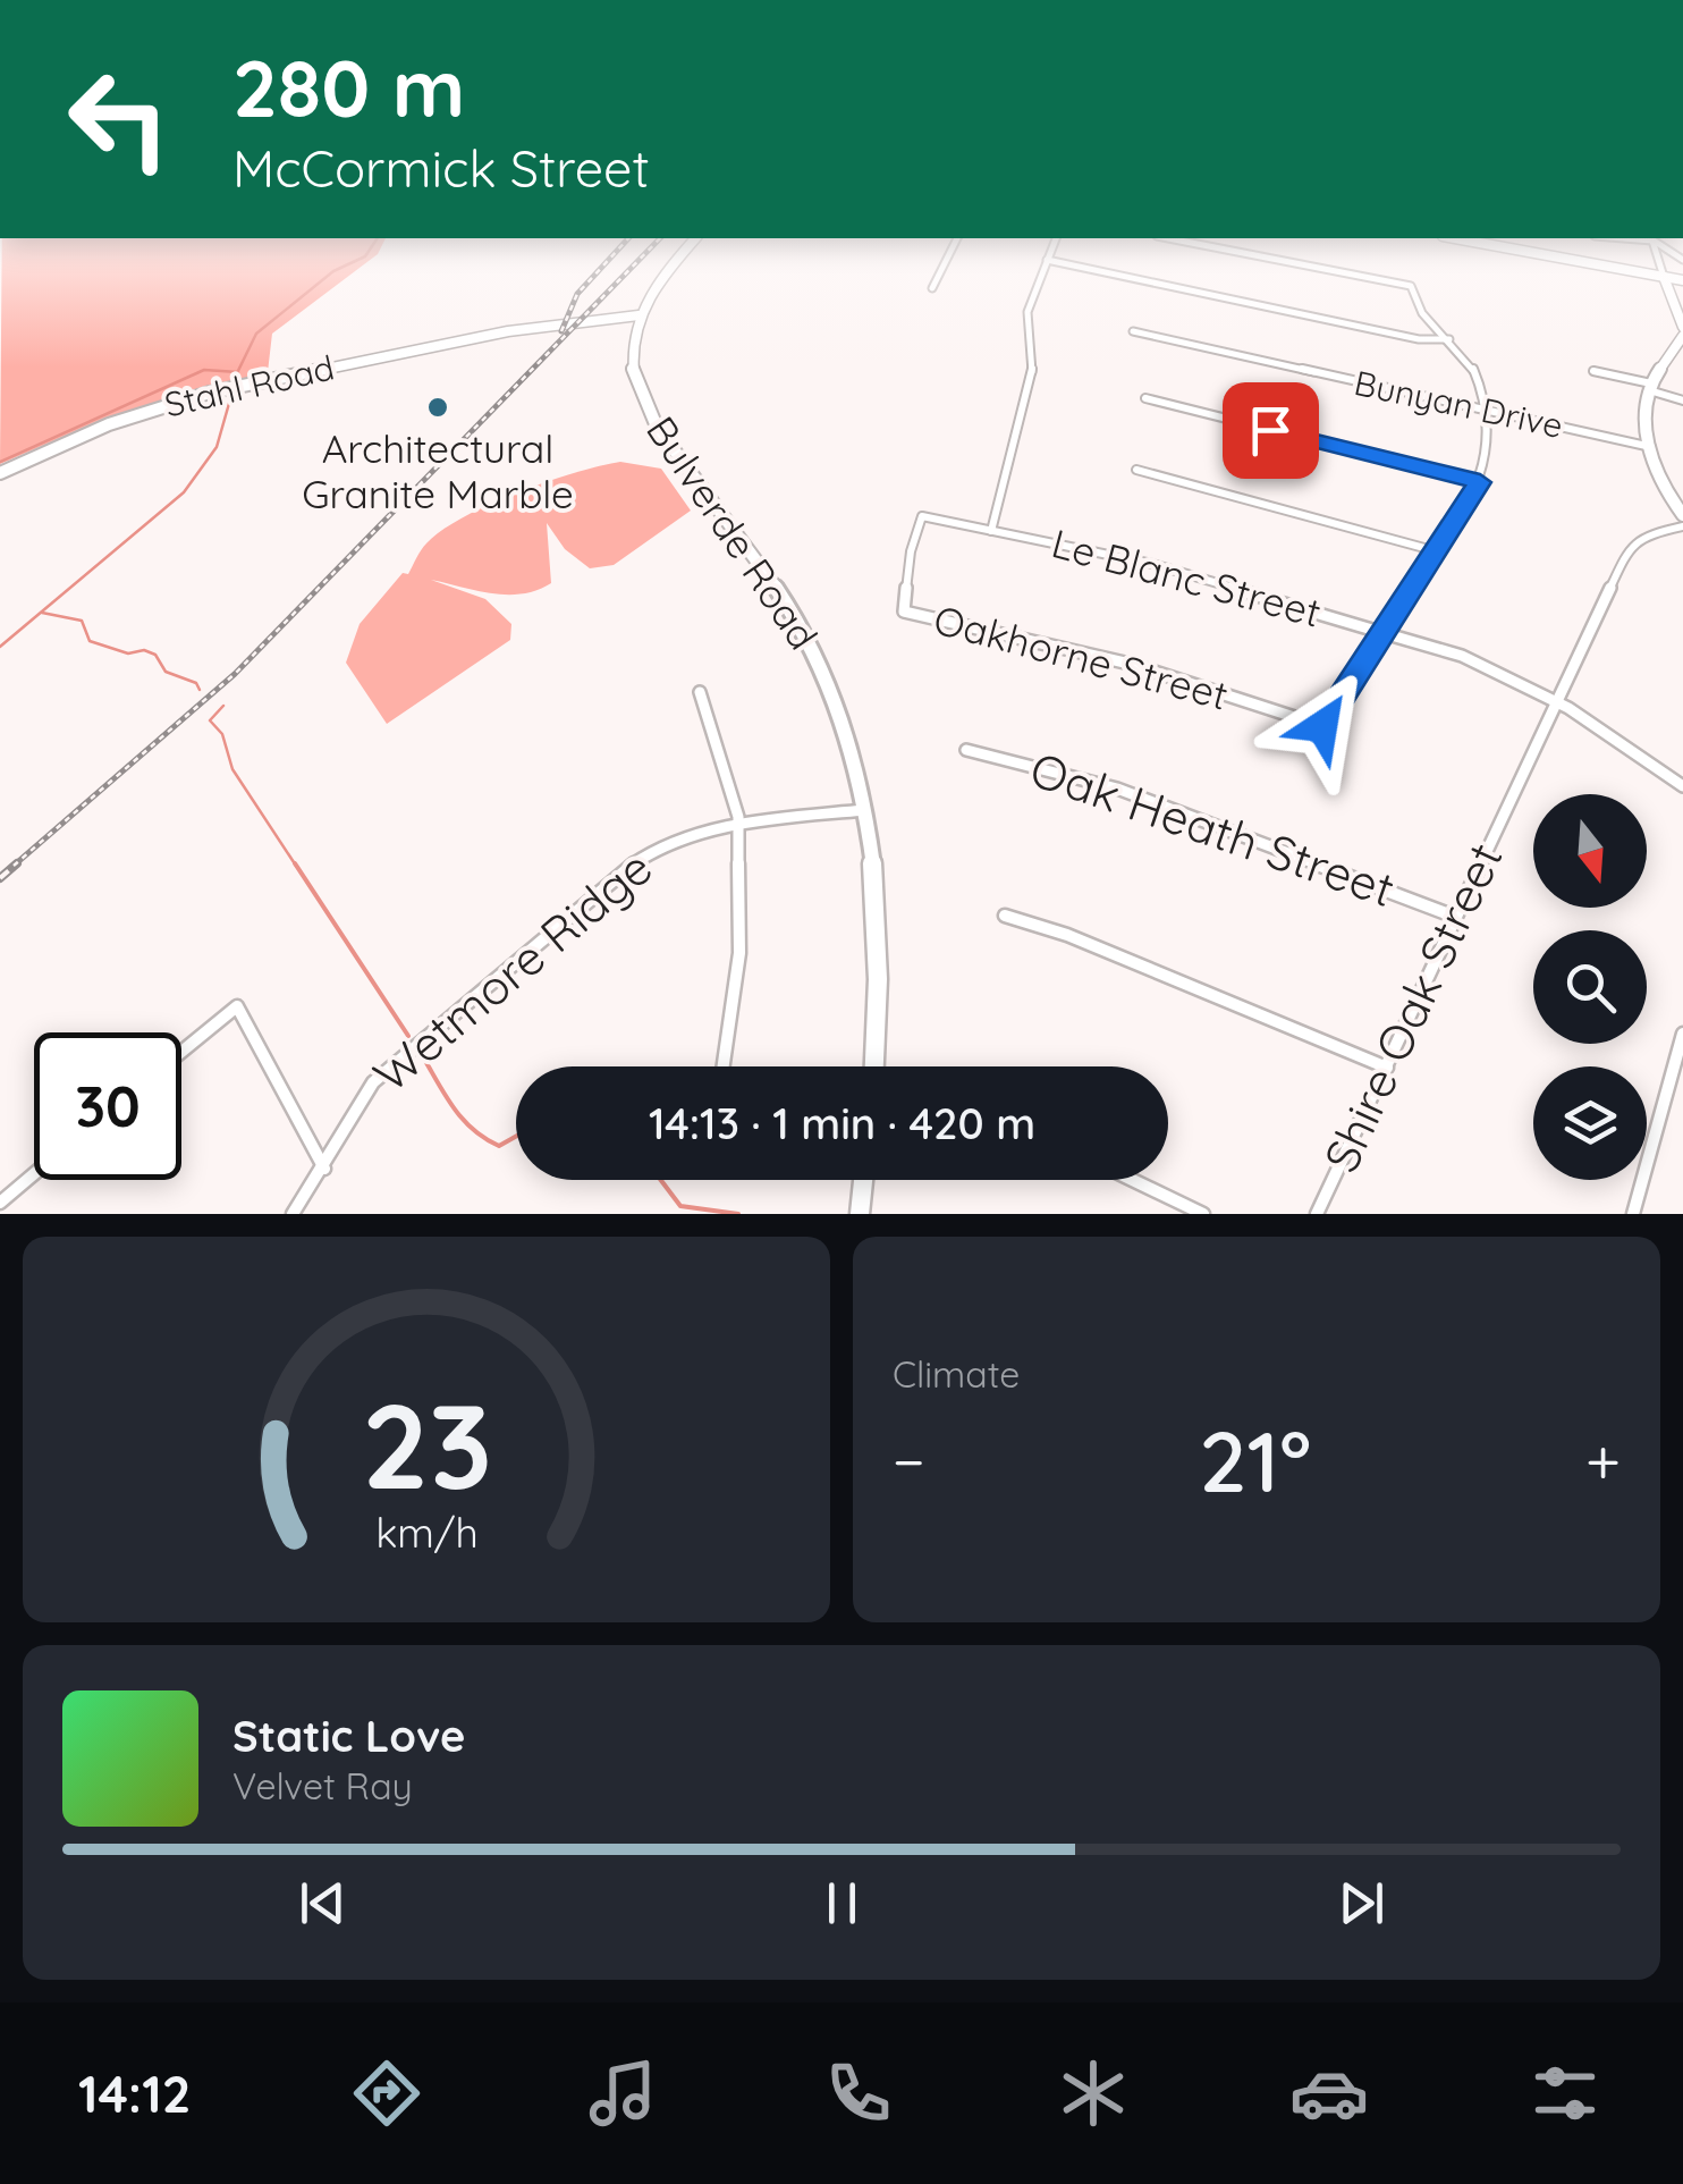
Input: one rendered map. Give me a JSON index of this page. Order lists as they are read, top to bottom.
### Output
{
  "streets": {
    "main road": ["Stahl Road", "Bulverde Road"],
    "street": [
      "Bunyan Drive",
      "Le Blanc Street",
      "Oakhorne Street",
      "Oak Heath Street",
      "Wetmore Ridge",
      "Shire Oak Street"
    ]
  },
  "crossings": [
    ["Stahl Road", "Bulverde Road"],
    ["Bulverde Road", "Wetmore Ridge"],
    ["Le Blanc Street", "Oakhorne Street"],
    ["Le Blanc Street", "Shire Oak Street"],
    ["Oak Heath Street", "Shire Oak Street"]
  ],
  "places": ["Architectural Granite Marble"],
  "north": "bottom",
  "page": {
    "turn": ["280 m", "McCormick Street"],
    "limit": "30",
    "trip": "14:13 · 1 min · 420 m",
    "tile": "Climate",
    "heat": ["−", "21°", "+"],
    "song": ["Static Love", "Velvet Ray"],
    "tabs": "14:12",
    "gauge": ["23", "km/h"]
  }
}
